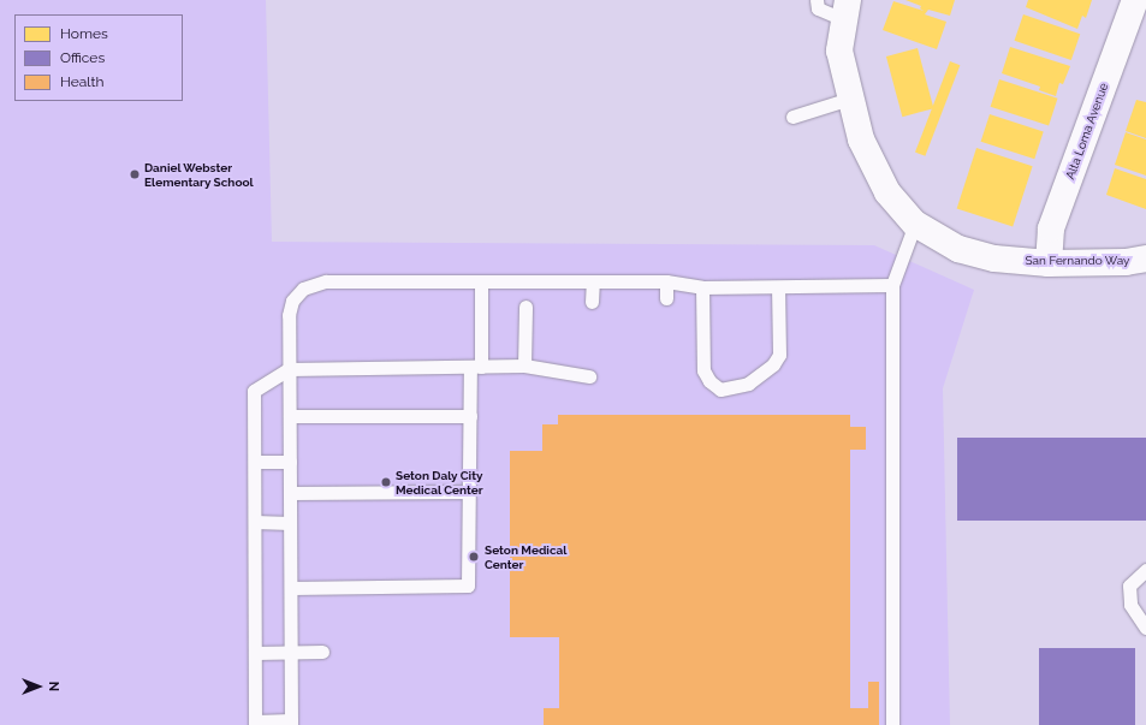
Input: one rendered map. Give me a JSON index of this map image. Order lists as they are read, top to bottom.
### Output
{
  "streets": {
    "street": ["Alta Loma Avenue", "San Fernando Way"]
  },
  "crossings": [
    ["Alta Loma Avenue", "San Fernando Way"]
  ],
  "places": ["Daniel Webster Elementary School", "Seton Daly City Medical Center", "Seton Medical Center"],
  "legend": ["Homes", "Offices", "Health"],
  "north": "right"
}
